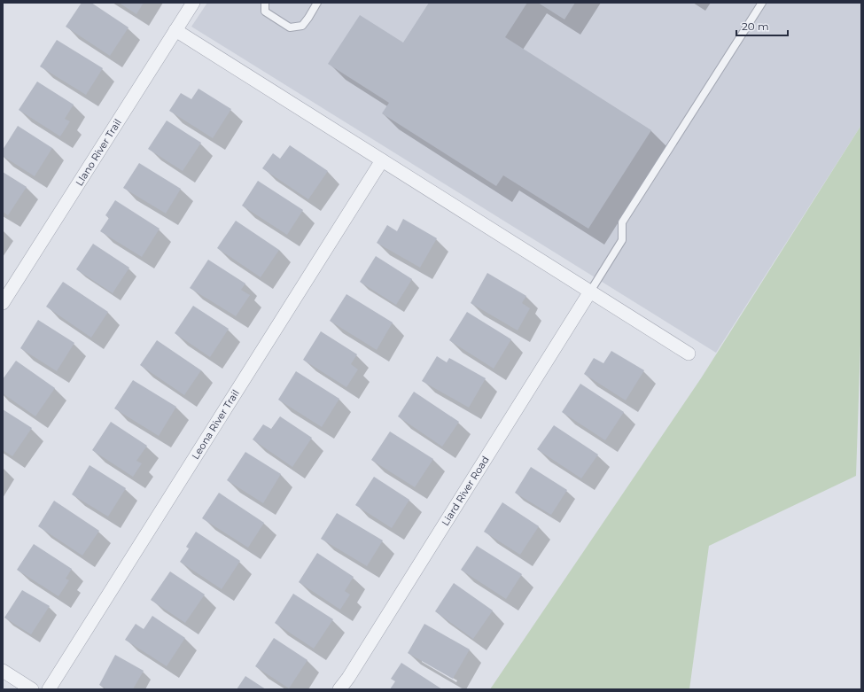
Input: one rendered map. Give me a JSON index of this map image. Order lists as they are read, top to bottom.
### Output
{
  "streets": {
    "street": ["Llano River Trail", "Leona River Trail", "Liard River Road"]
  },
  "scale_bar": "20 m"
}
